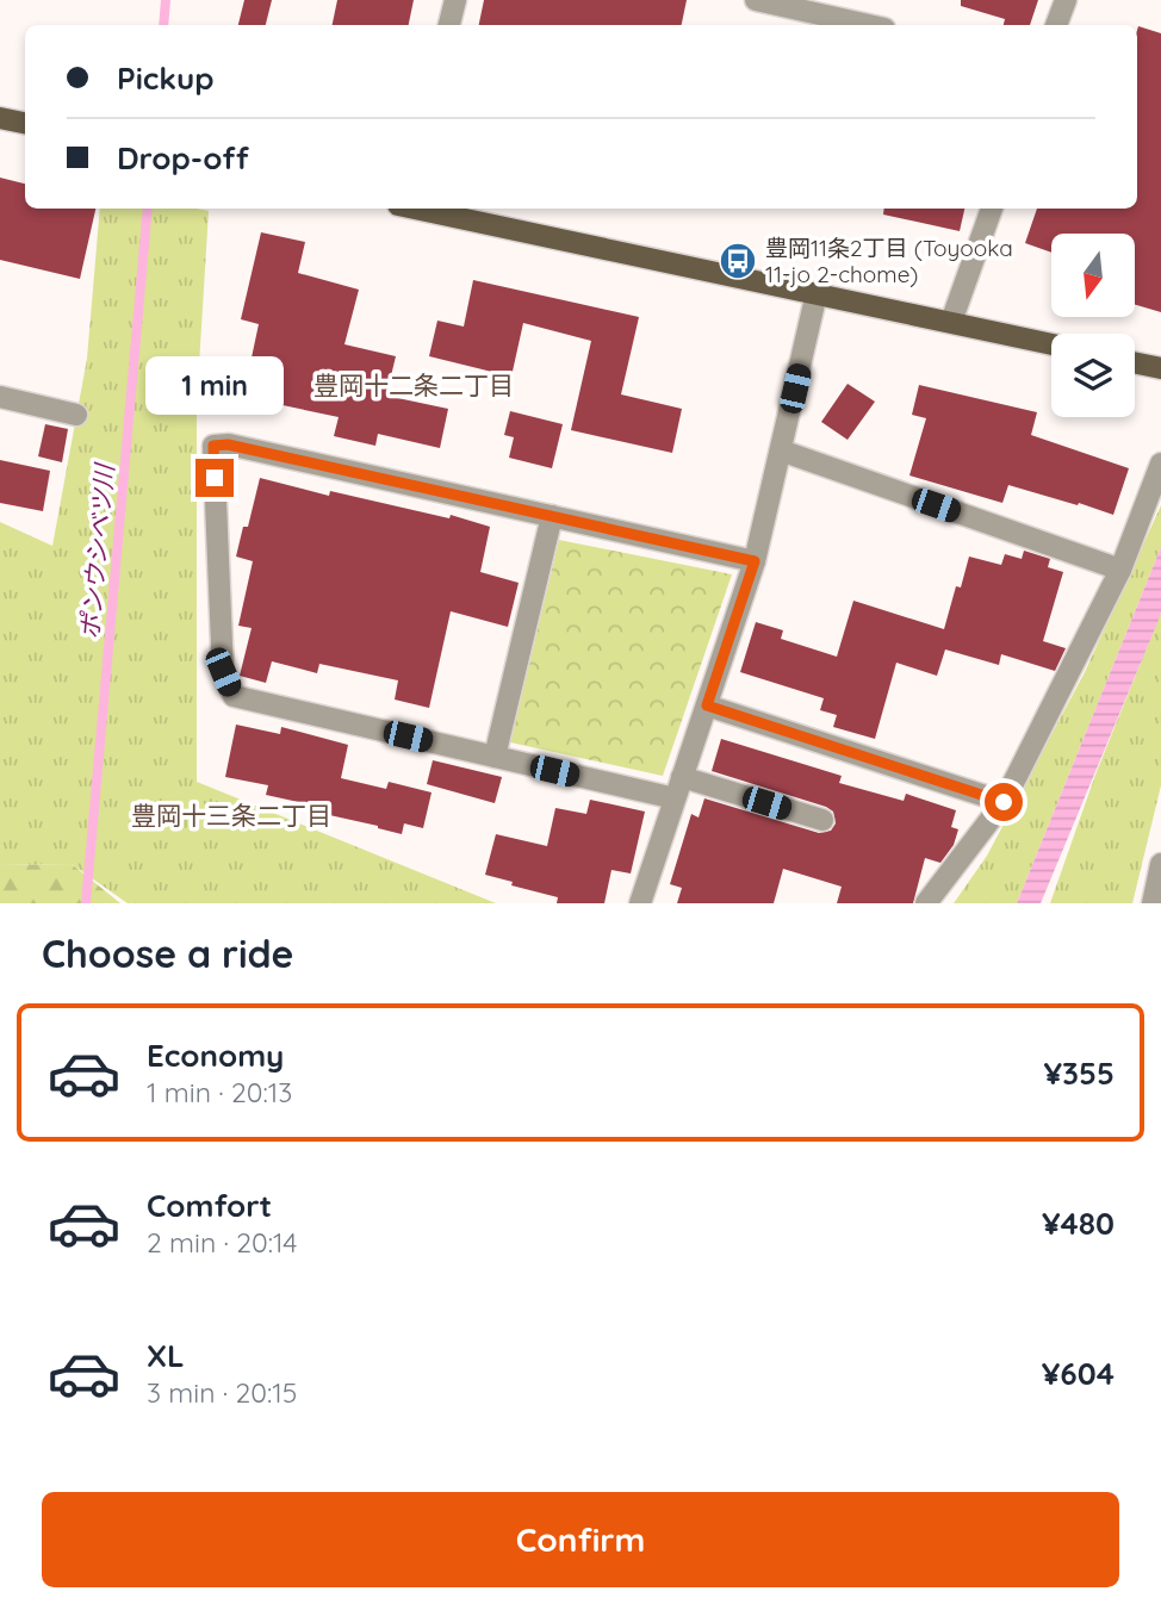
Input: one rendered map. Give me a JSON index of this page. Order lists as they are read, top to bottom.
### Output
{
  "districts": ["豊岡十二条二丁目", "豊岡十三条二丁目"],
  "water": ["ポンウシベツ川"],
  "places": {
    "bus stop": ["豊岡11条2丁目 (Toyooka 11-jo 2-chome)"]
  },
  "north": "bottom",
  "page": {
    "banner": ["Pickup", "Drop-off"],
    "bubble": "1 min",
    "heading": "Choose a ride",
    "list": [
      {
        "name": "Economy",
        "note": "1 min · 20:13",
        "value": "¥355"
      },
      {
        "name": "Comfort",
        "note": "2 min · 20:14",
        "value": "¥480"
      },
      {
        "name": "XL",
        "note": "3 min · 20:15",
        "value": "¥604"
      }
    ],
    "buttons": "Confirm"
  }
}
